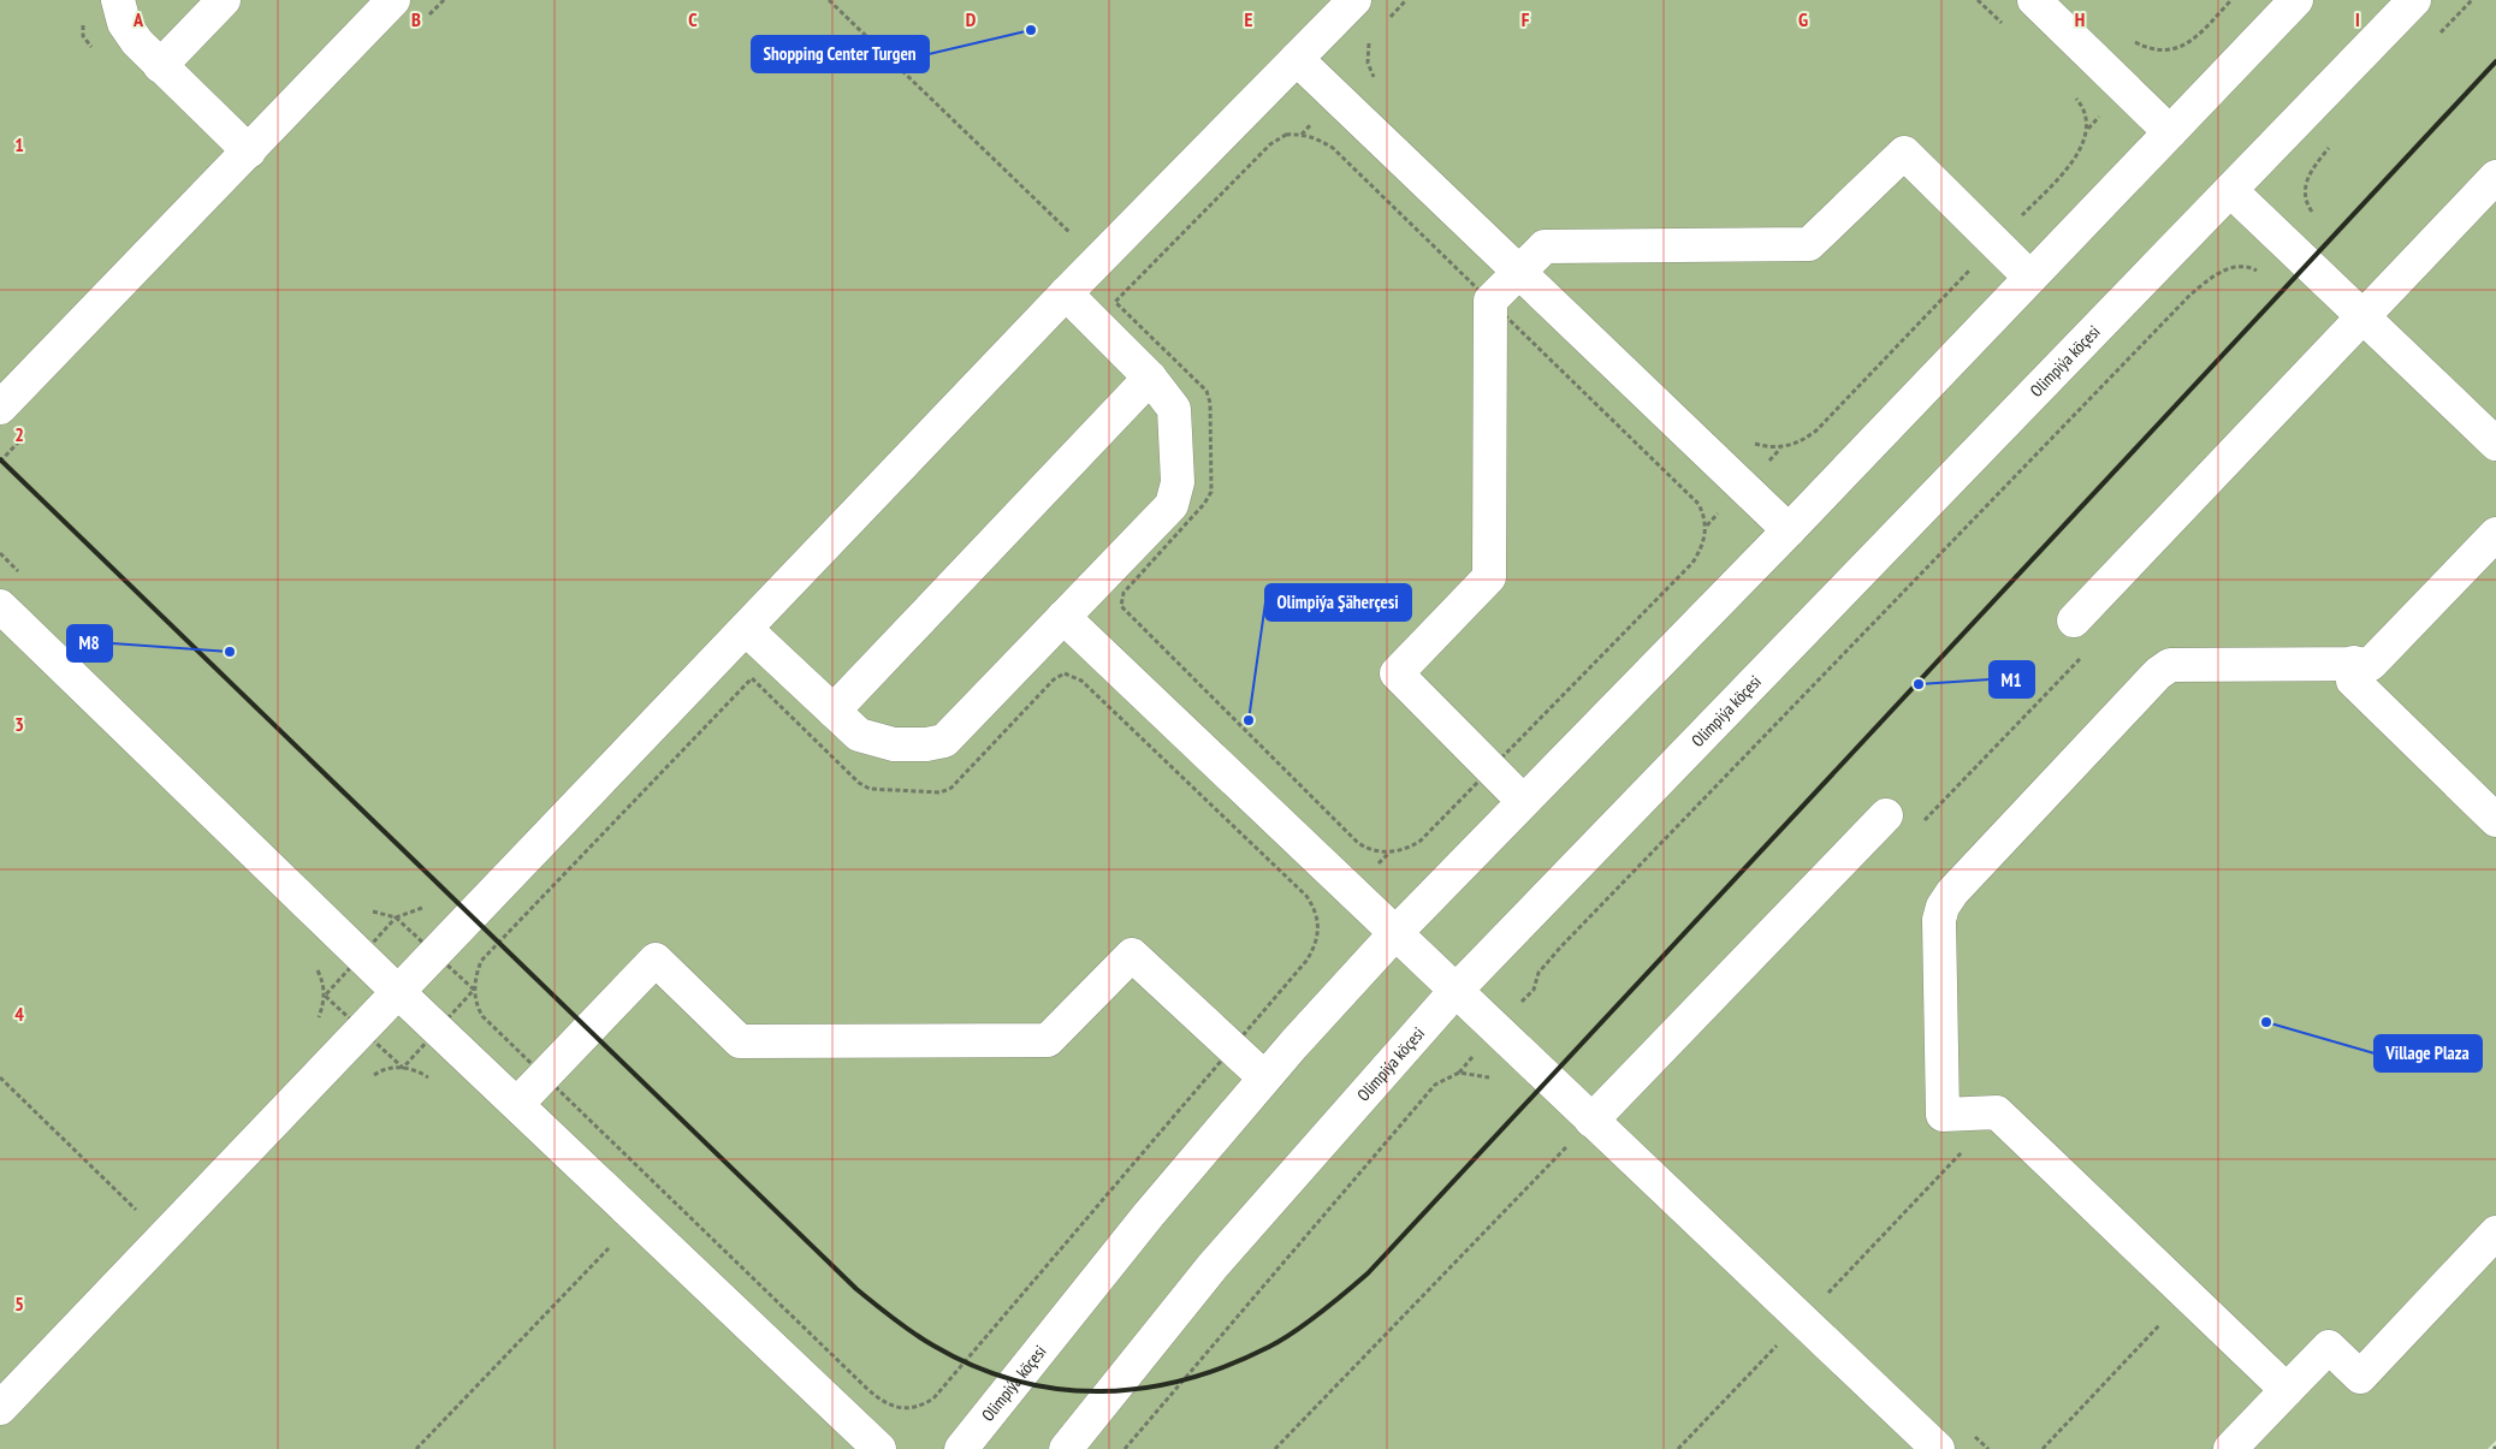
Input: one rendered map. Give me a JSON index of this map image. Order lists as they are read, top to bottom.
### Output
{
  "streets": {
    "street": ["Olimpiýa köçesi"]
  },
  "places": [
    "Shopping Center Turgen",
    "M8",
    "M1",
    "Olimpiýa Şäherçesi",
    "Village Plaza"
  ],
  "grid": {
    "columns": [
      "A",
      "B",
      "C",
      "D",
      "E",
      "F",
      "G",
      "H",
      "I"
    ],
    "rows": [
      "1",
      "2",
      "3",
      "4",
      "5"
    ]
  }
}
